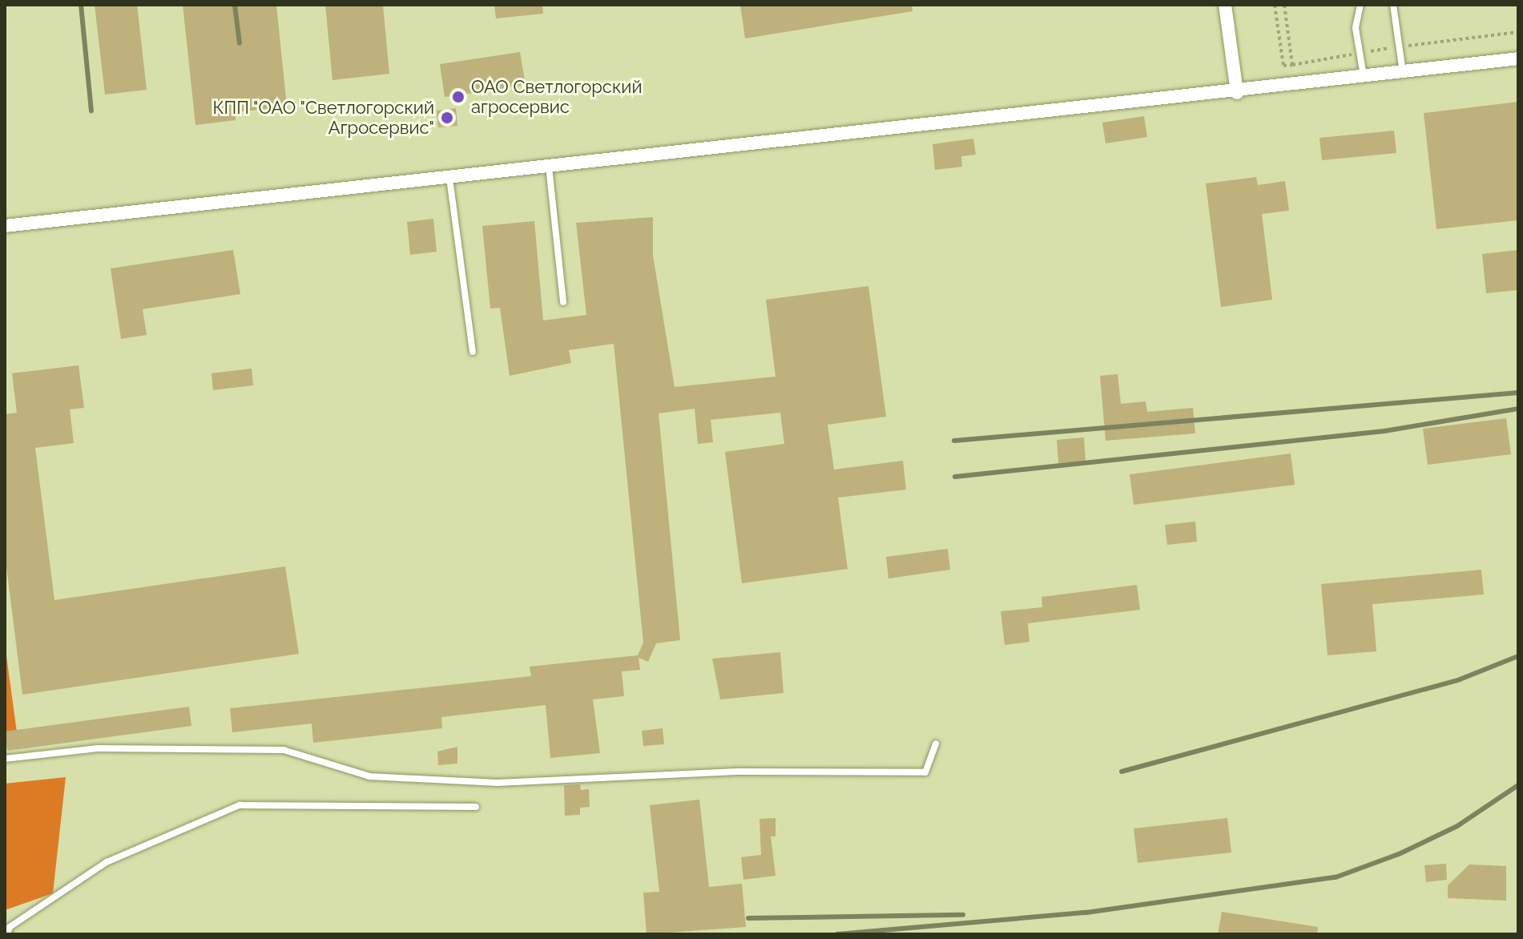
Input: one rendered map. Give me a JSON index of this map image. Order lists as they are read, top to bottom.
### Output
{
  "places": ["ОАО Светлогорский агросервис", "КПП \"ОАО \"Светлогорский Агросервис\""]
}
